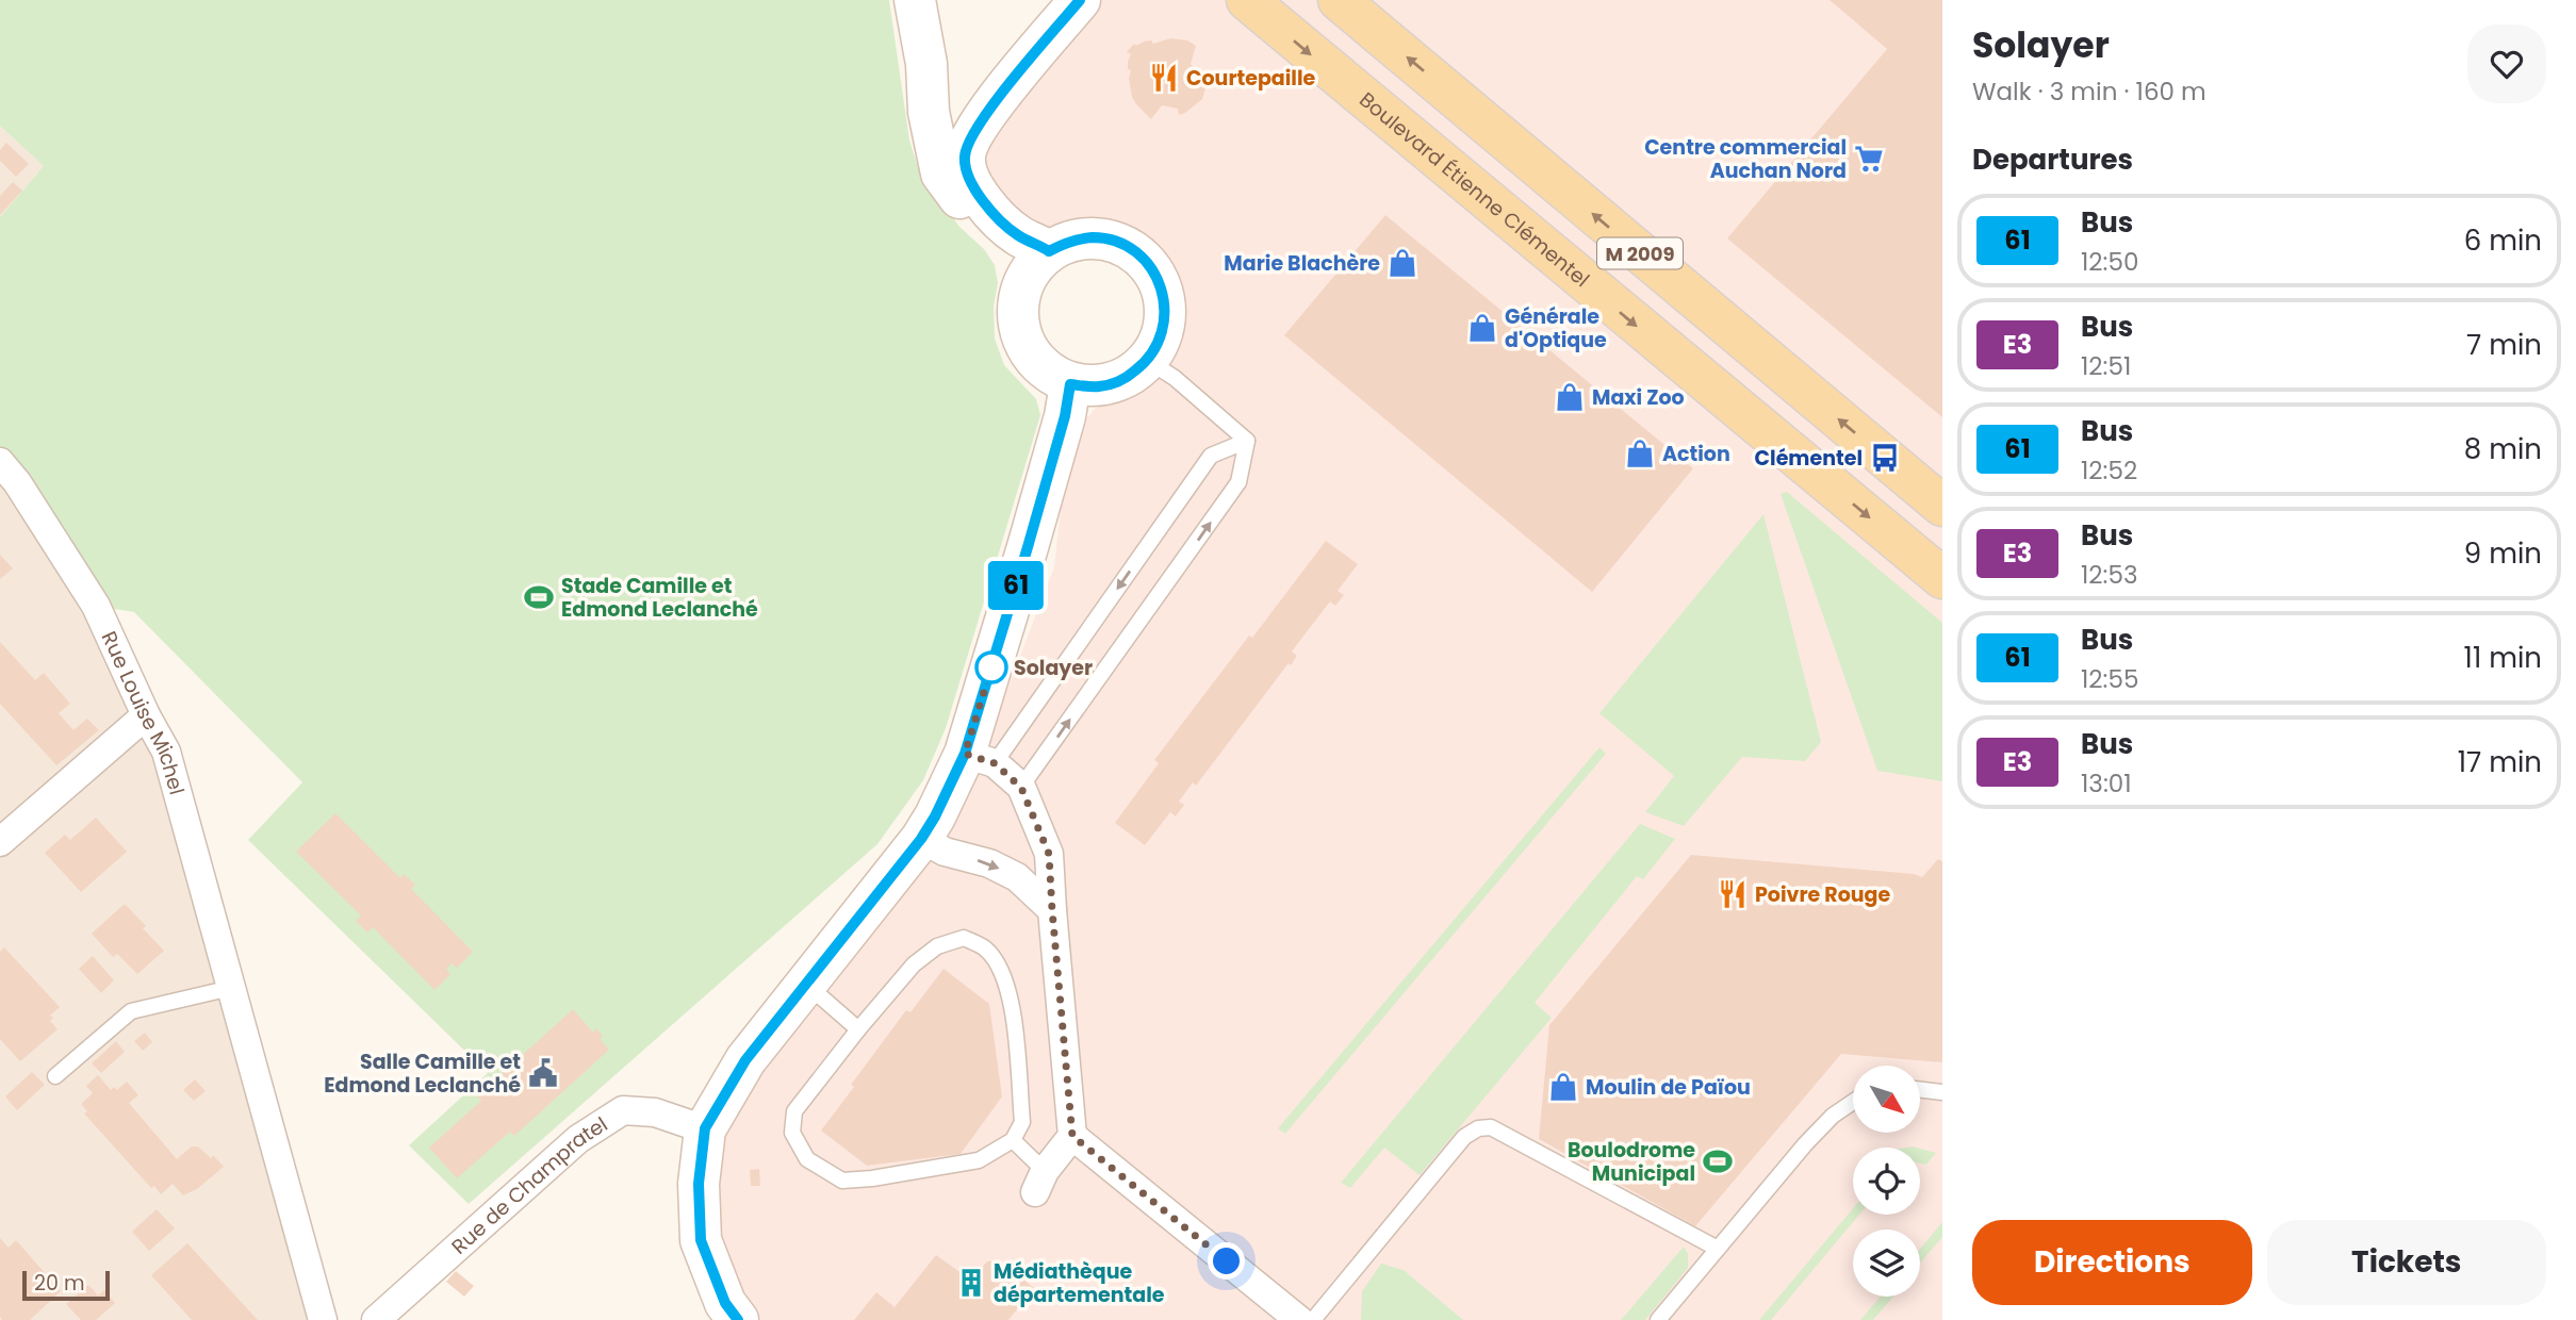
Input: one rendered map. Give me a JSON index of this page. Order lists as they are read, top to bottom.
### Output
{
  "streets": {
    "main road": ["Boulevard Étienne Clémentel", "M 2009"],
    "street": ["Rue Louise Michel", "Rue de Champratel"]
  },
  "places": {
    "restaurant": ["Courtepaille", "Poivre Rouge"],
    "supermarket": ["Centre commercial Auchan Nord"],
    "shop": [
      "Marie Blachère",
      "Générale d'Optique",
      "Maxi Zoo",
      "Action",
      "Moulin de Païou"
    ],
    "bus stop": ["Clémentel"],
    "sports": ["Stade Camille et Edmond Leclanché", "Boulodrome Municipal"],
    "other": ["Solayer"],
    "public building": ["Salle Camille et Edmond Leclanché"],
    "building": ["Médiathèque départementale"]
  },
  "lines": ["bus line 61"],
  "scale_bar": "20 m",
  "north": "bottom right",
  "page": {
    "on_map": "61",
    "heading": [
      ["Solayer", "Walk · 3 min · 160 m"],
      "Departures"
    ],
    "list": [
      {
        "mark": "61",
        "name": "Bus",
        "note": "12:50",
        "value": "6 min"
      },
      {
        "mark": "E3",
        "name": "Bus",
        "note": "12:51",
        "value": "7 min"
      },
      {
        "mark": "61",
        "name": "Bus",
        "note": "12:52",
        "value": "8 min"
      },
      {
        "mark": "E3",
        "name": "Bus",
        "note": "12:53",
        "value": "9 min"
      },
      {
        "mark": "61",
        "name": "Bus",
        "note": "12:55",
        "value": "11 min"
      },
      {
        "mark": "E3",
        "name": "Bus",
        "note": "13:01",
        "value": "17 min"
      }
    ],
    "buttons": ["Directions", "Tickets"],
    "scale": "20 m"
  }
}
